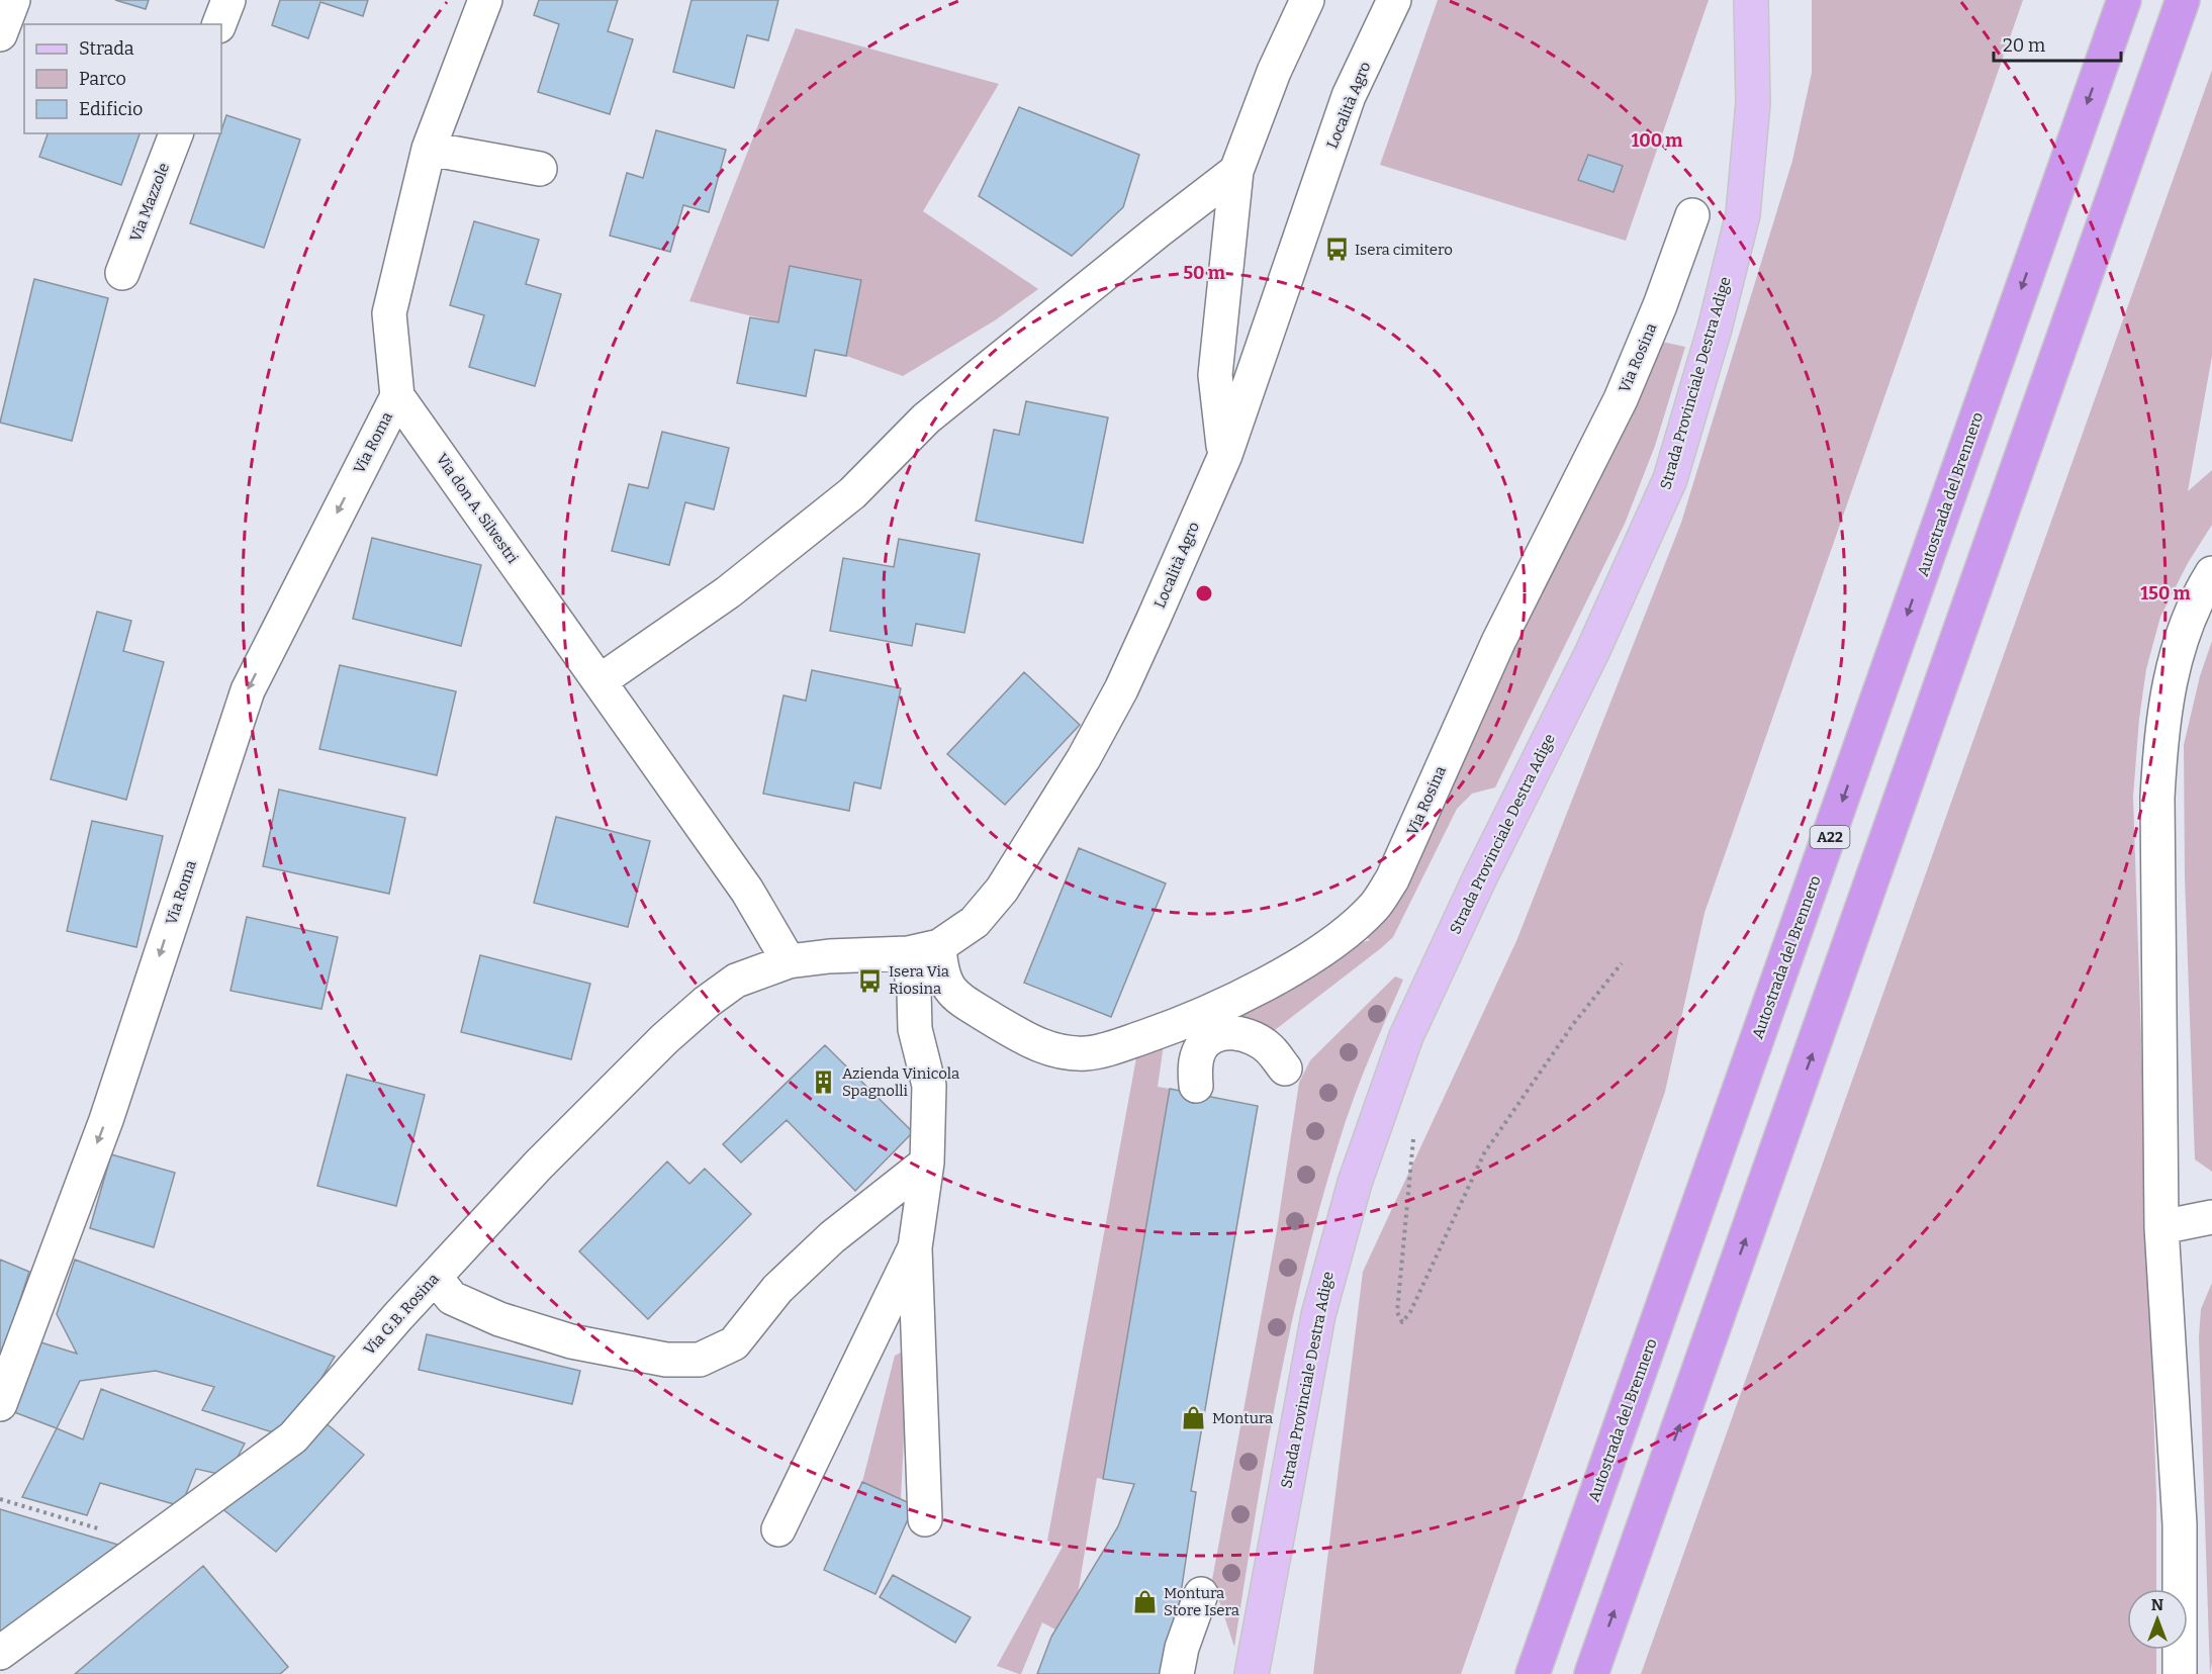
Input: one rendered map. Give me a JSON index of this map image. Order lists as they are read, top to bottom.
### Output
{
  "streets": {
    "highway": ["Autostrada del Brennero", "A22"],
    "main road": ["Strada Provinciale Destra Adige"],
    "street": [
      "Località Agro",
      "Via Mazzole",
      "Via Rosina",
      "Via Roma",
      "Via don A. Silvestri",
      "Via G.B. Rosina"
    ]
  },
  "crossings": [
    ["Località Agro", "Via Rosina"],
    ["Località Agro", "Via don A. Silvestri"],
    ["Località Agro", "Via G.B. Rosina"],
    ["Via Roma", "Via don A. Silvestri"],
    ["Via don A. Silvestri", "Via G.B. Rosina"]
  ],
  "one_way": ["Via Roma"],
  "places": {
    "bus stop": ["Isera cimitero", "Isera Via Riosina"],
    "building": ["Azienda Vinicola Spagnolli"],
    "shop": ["Montura", "Montura Store Isera"]
  },
  "legend": ["Strada", "Parco", "Edificio"],
  "scale_bar": "20 m",
  "north": "top",
  "rings": ["100 m", "50 m", "150 m"]
}
